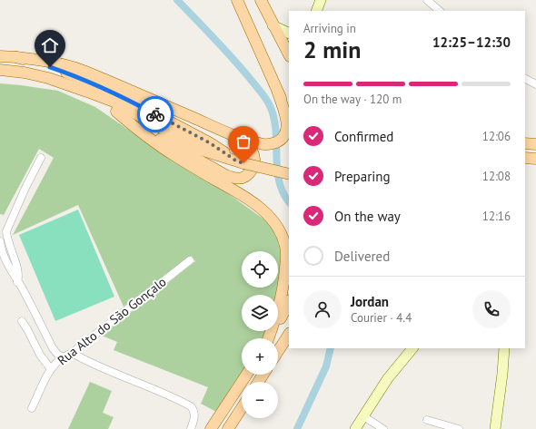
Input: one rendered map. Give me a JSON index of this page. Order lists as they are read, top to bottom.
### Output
{
  "streets": {
    "street": ["Rua Alto do São Gonçalo"]
  },
  "page": {
    "heading": ["2 min", "Arriving in", "12:25–12:30"],
    "panel": ["Jordan", "Courier · 4.4"],
    "bar": "On the way · 120 m",
    "list": [
      ["Confirmed", "12:06"],
      ["Preparing", "12:08"],
      ["On the way", "12:16"],
      "Delivered"
    ],
    "map_buttons": ["+", "−"]
  }
}
